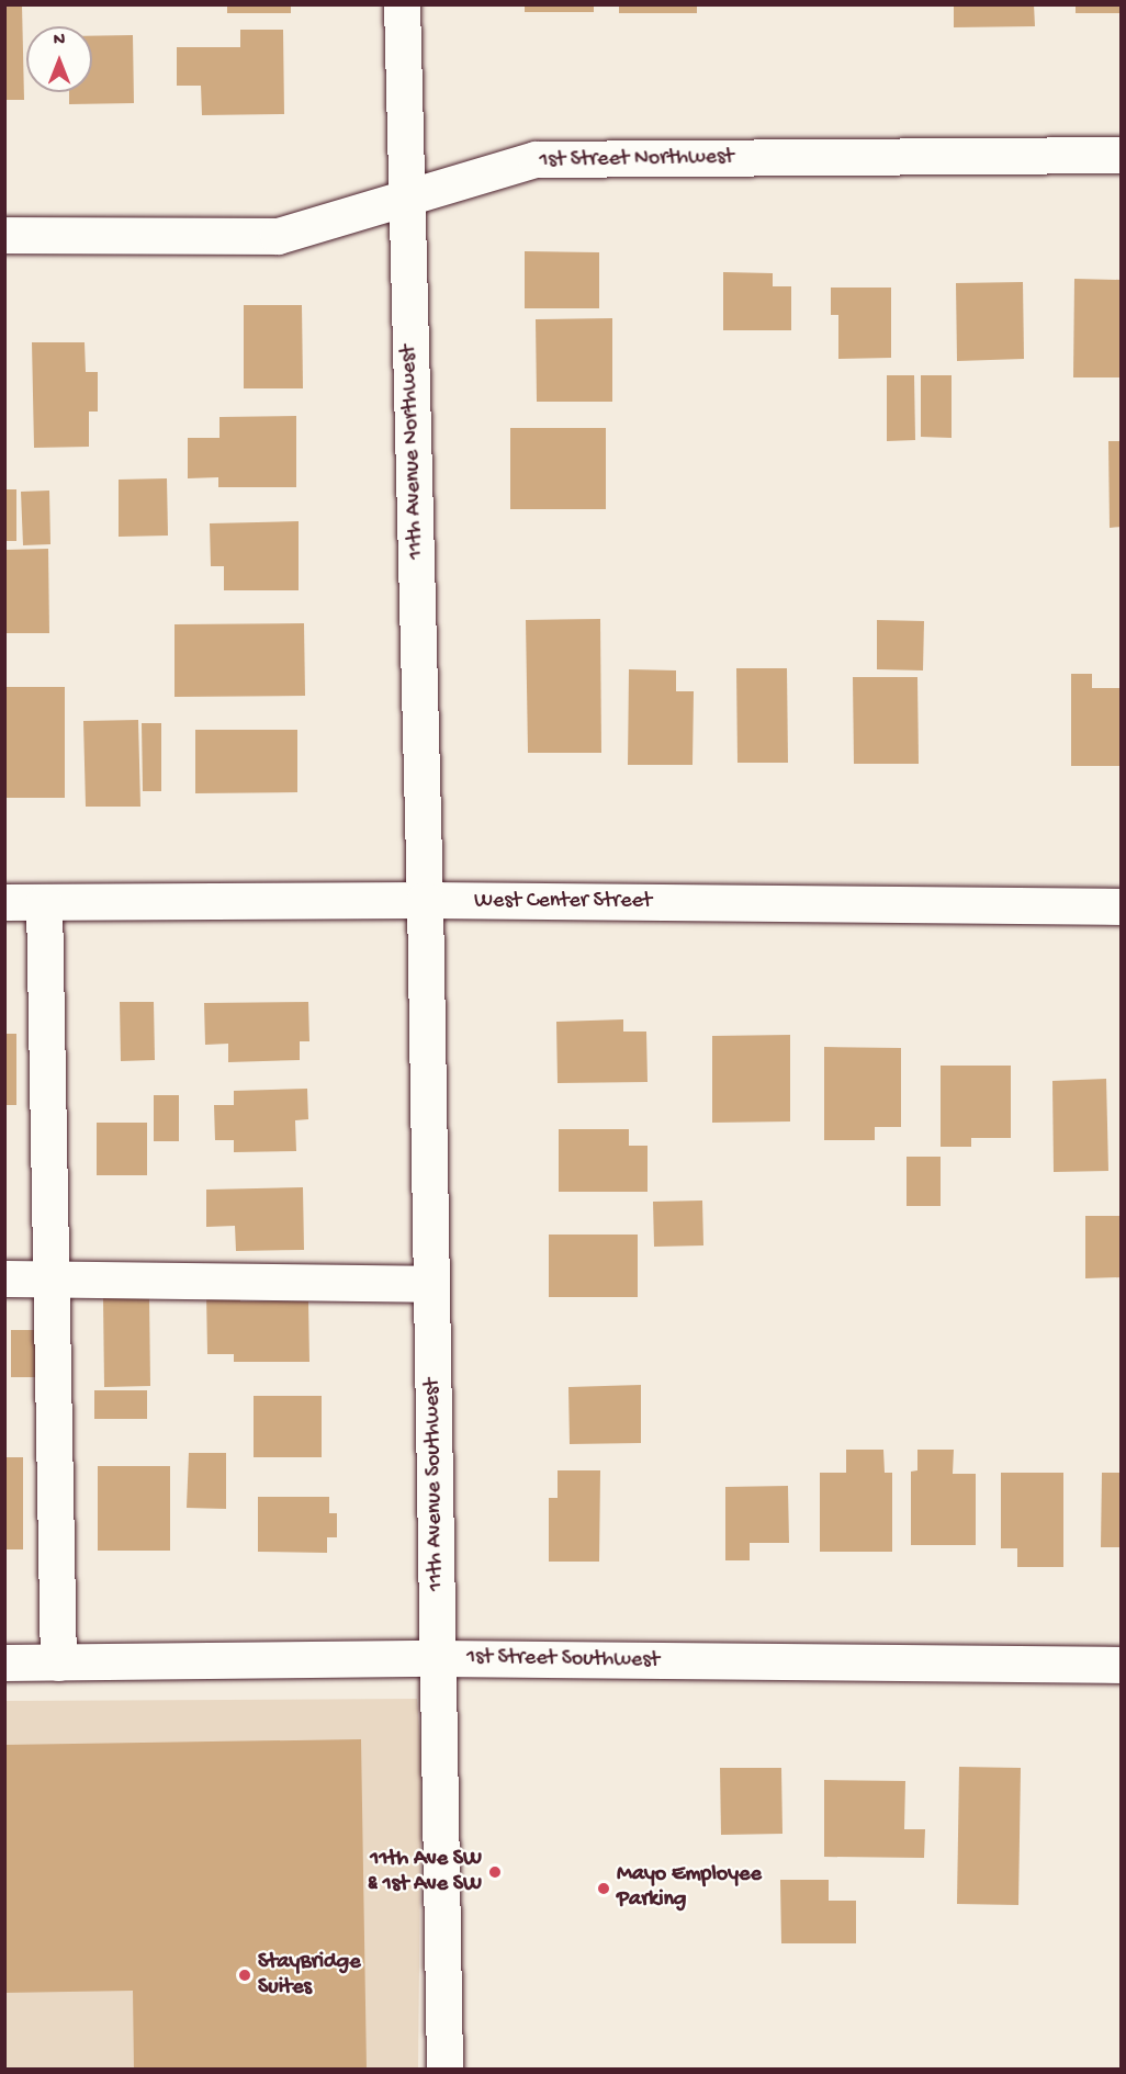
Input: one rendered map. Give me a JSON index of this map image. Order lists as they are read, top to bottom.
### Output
{
  "streets": {
    "street": [
      "1st Street Northwest",
      "11th Avenue Northwest",
      "West Center Street",
      "11th Avenue Southwest",
      "1st Street Southwest"
    ]
  },
  "crossings": [
    ["1st Street Northwest", "11th Avenue Northwest"],
    ["11th Avenue Northwest", "West Center Street"],
    ["11th Avenue Northwest", "11th Avenue Southwest"],
    ["West Center Street", "11th Avenue Southwest"],
    ["11th Avenue Southwest", "1st Street Southwest"]
  ],
  "places": ["11th Ave SW & 1st Ave SW", "Mayo Employee Parking", "StayBridge Suites"],
  "north": "top"
}
